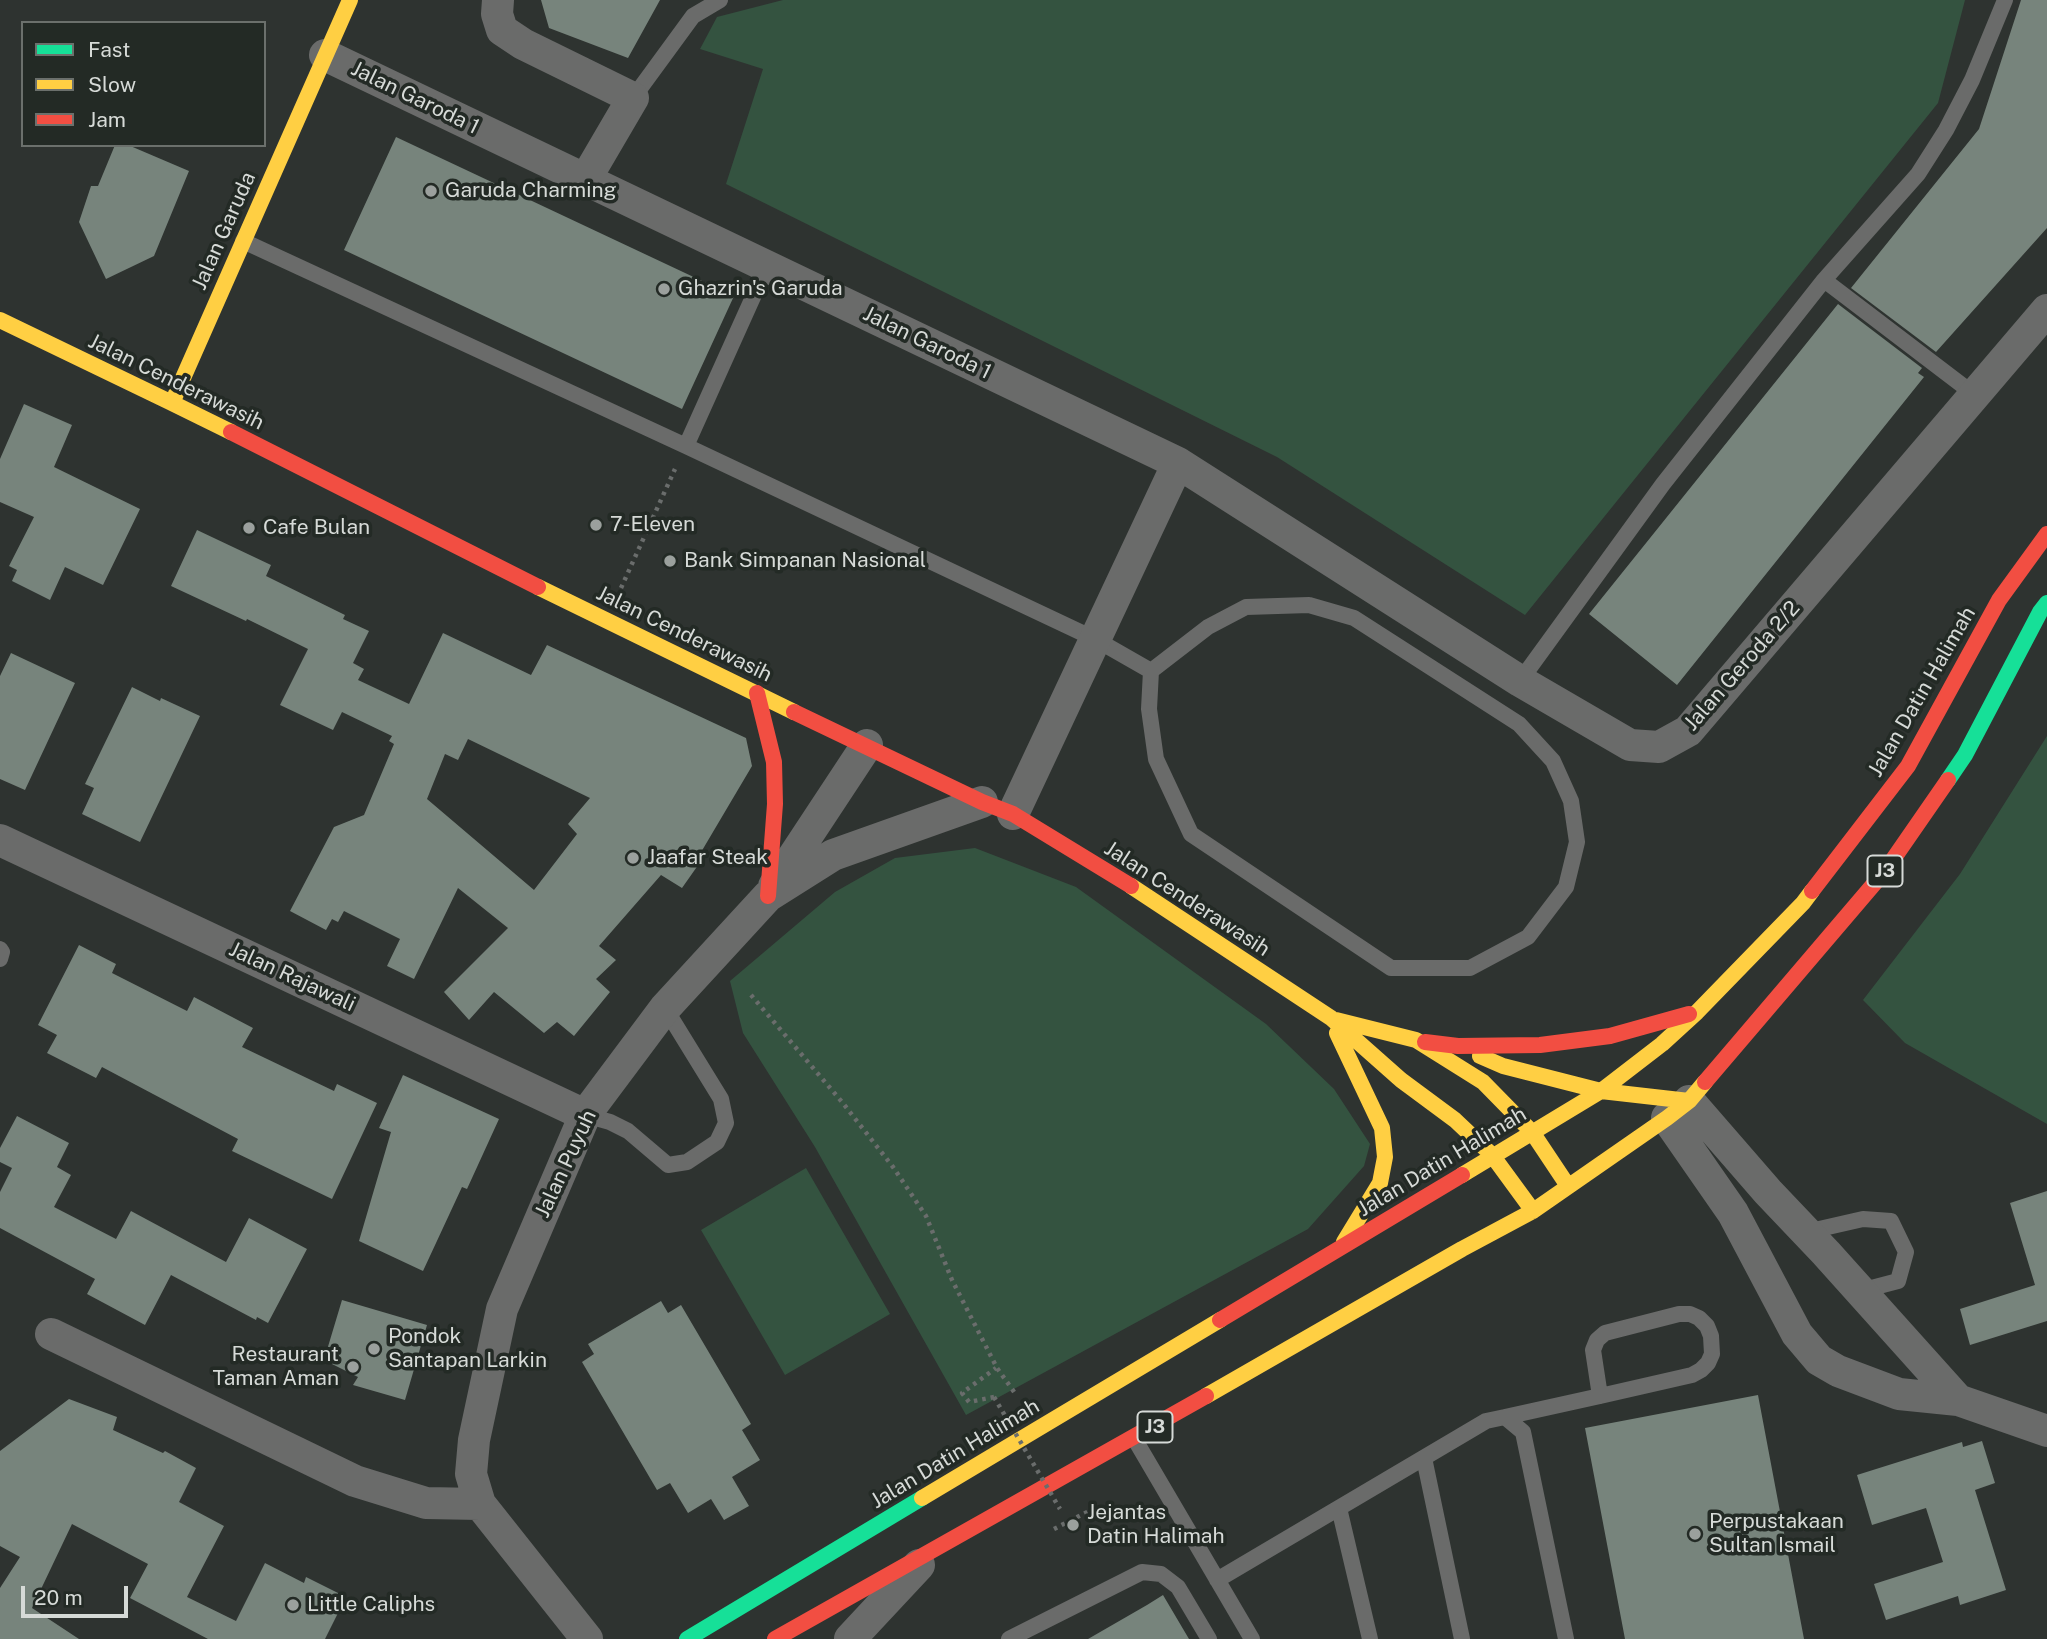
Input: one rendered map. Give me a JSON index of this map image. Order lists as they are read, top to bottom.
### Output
{
  "streets": {
    "main road": [
      "Jalan Garuda",
      "Jalan Cenderawasih",
      "Jalan Datin Halimah",
      "J3"
    ],
    "street": [
      "Jalan Garoda 1",
      "Jalan Geroda 2/2",
      "Jalan Rajawali",
      "Jalan Puyuh"
    ]
  },
  "crossings": [
    ["Jalan Garoda 1", "Jalan Garuda"],
    ["Jalan Garoda 1", "Jalan Geroda 2/2"],
    ["Jalan Garuda", "Jalan Cenderawasih"],
    ["Jalan Cenderawasih", "Jalan Datin Halimah"],
    ["Jalan Cenderawasih", "J3"],
    ["Jalan Cenderawasih", "Jalan Puyuh"],
    ["Jalan Rajawali", "Jalan Puyuh"]
  ],
  "places": [
    "Garuda Charming",
    "Ghazrin's Garuda",
    "7-Eleven",
    "Cafe Bulan",
    "Bank Simpanan Nasional",
    "Jaafar Steak",
    "Pondok Santapan Larkin",
    "Restaurant Taman Aman",
    "Jejantas Datin Halimah",
    "Perpustakaan Sultan Ismail",
    "Little Caliphs"
  ],
  "legend": ["Fast", "Slow", "Jam"],
  "scale_bar": "20 m"
}
